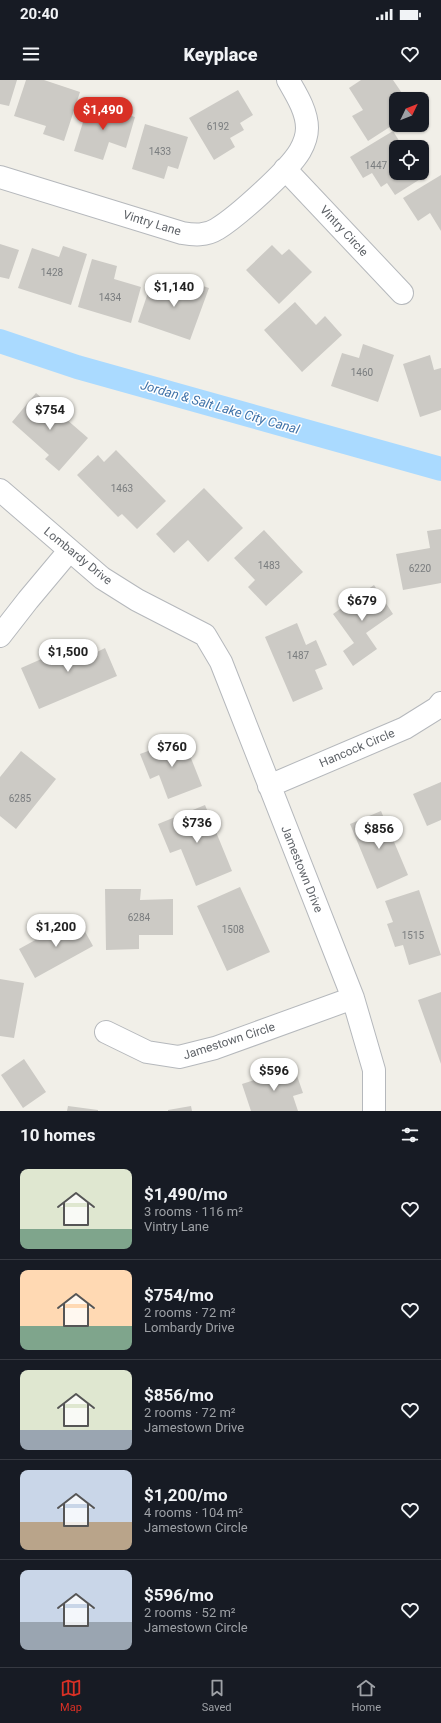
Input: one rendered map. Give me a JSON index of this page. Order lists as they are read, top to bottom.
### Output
{
  "streets": {
    "street": [
      "Vintry Lane",
      "Vintry Circle",
      "Lombardy Drive",
      "Hancock Circle",
      "Jamestown Drive",
      "Jamestown Circle"
    ]
  },
  "crossings": [
    ["Vintry Lane", "Vintry Circle"],
    ["Lombardy Drive", "Jamestown Drive"],
    ["Hancock Circle", "Jamestown Drive"],
    ["Jamestown Drive", "Jamestown Circle"]
  ],
  "water": ["Jordan & Salt Lake City Canal"],
  "house_numbers": [
    "6192",
    "1433",
    "1447",
    "1428",
    "1434",
    "1460",
    "1463",
    "1483",
    "6220",
    "1487",
    "6285",
    "6284",
    "1508",
    "1515"
  ],
  "north": "top right",
  "page": {
    "status": "20:40",
    "header": "Keyplace",
    "price": [
      "$1,490",
      "$1,140",
      "$754",
      "$679",
      "$1,500",
      "$760",
      "$736",
      "$856",
      "$1,200",
      "$596"
    ],
    "heading": "10 homes",
    "list": [
      {
        "name": "$1,490/mo",
        "note": "3 rooms · 116 m² · Vintry Lane"
      },
      {
        "name": "$754/mo",
        "note": "2 rooms · 72 m² · Lombardy Drive"
      },
      {
        "name": "$856/mo",
        "note": "2 rooms · 72 m² · Jamestown Drive"
      },
      {
        "name": "$1,200/mo",
        "note": "4 rooms · 104 m² · Jamestown Circle"
      },
      {
        "name": "$596/mo",
        "note": "2 rooms · 52 m² · Jamestown Circle"
      }
    ],
    "tabs": ["Map", "Saved", "Home"]
  }
}
